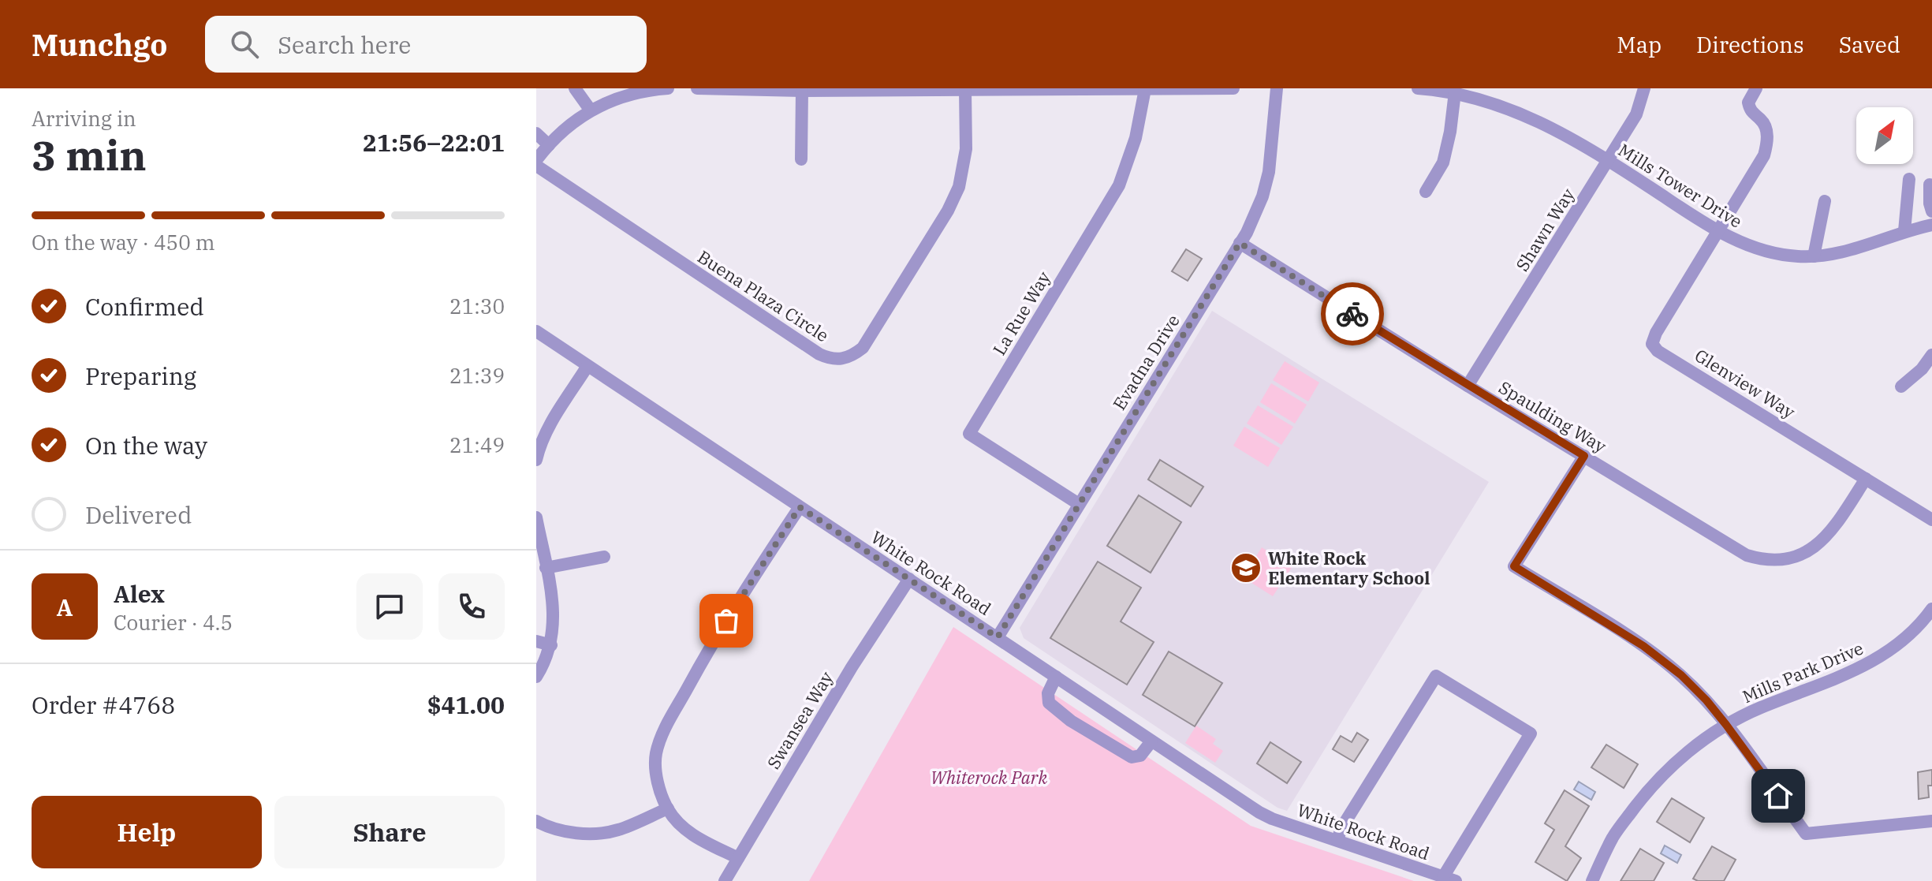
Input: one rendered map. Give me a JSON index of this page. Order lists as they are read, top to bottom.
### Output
{
  "streets": {
    "street": [
      "Mills Tower Drive",
      "Shawn Way",
      "Buena Plaza Circle",
      "La Rue Way",
      "Evadna Drive",
      "Glenview Way",
      "Spaulding Way",
      "White Rock Road",
      "Mills Park Drive",
      "Swansea Way"
    ]
  },
  "crossings": [
    ["Mills Tower Drive", "Shawn Way"],
    ["Mills Tower Drive", "Glenview Way"],
    ["Shawn Way", "Spaulding Way"],
    ["La Rue Way", "Evadna Drive"],
    ["Evadna Drive", "Spaulding Way"],
    ["Evadna Drive", "White Rock Road"],
    ["Glenview Way", "Spaulding Way"],
    ["White Rock Road", "Swansea Way"]
  ],
  "parks": ["Whiterock Park"],
  "places": {
    "school or university": ["White Rock Elementary School"]
  },
  "north": "top right",
  "page": {
    "header": "Munchgo",
    "search": "Search here",
    "nav": ["Map", "Directions", "Saved"],
    "heading": ["3 min", "Arriving in", "21:56–22:01"],
    "panel": [
      "Alex",
      "Courier · 4.5",
      "Order #4768",
      "$41.00"
    ],
    "bar": "On the way · 450 m",
    "list": [
      ["Confirmed", "21:30"],
      ["Preparing", "21:39"],
      ["On the way", "21:49"],
      "Delivered"
    ],
    "round": "A",
    "buttons": ["Help", "Share"]
  }
}
